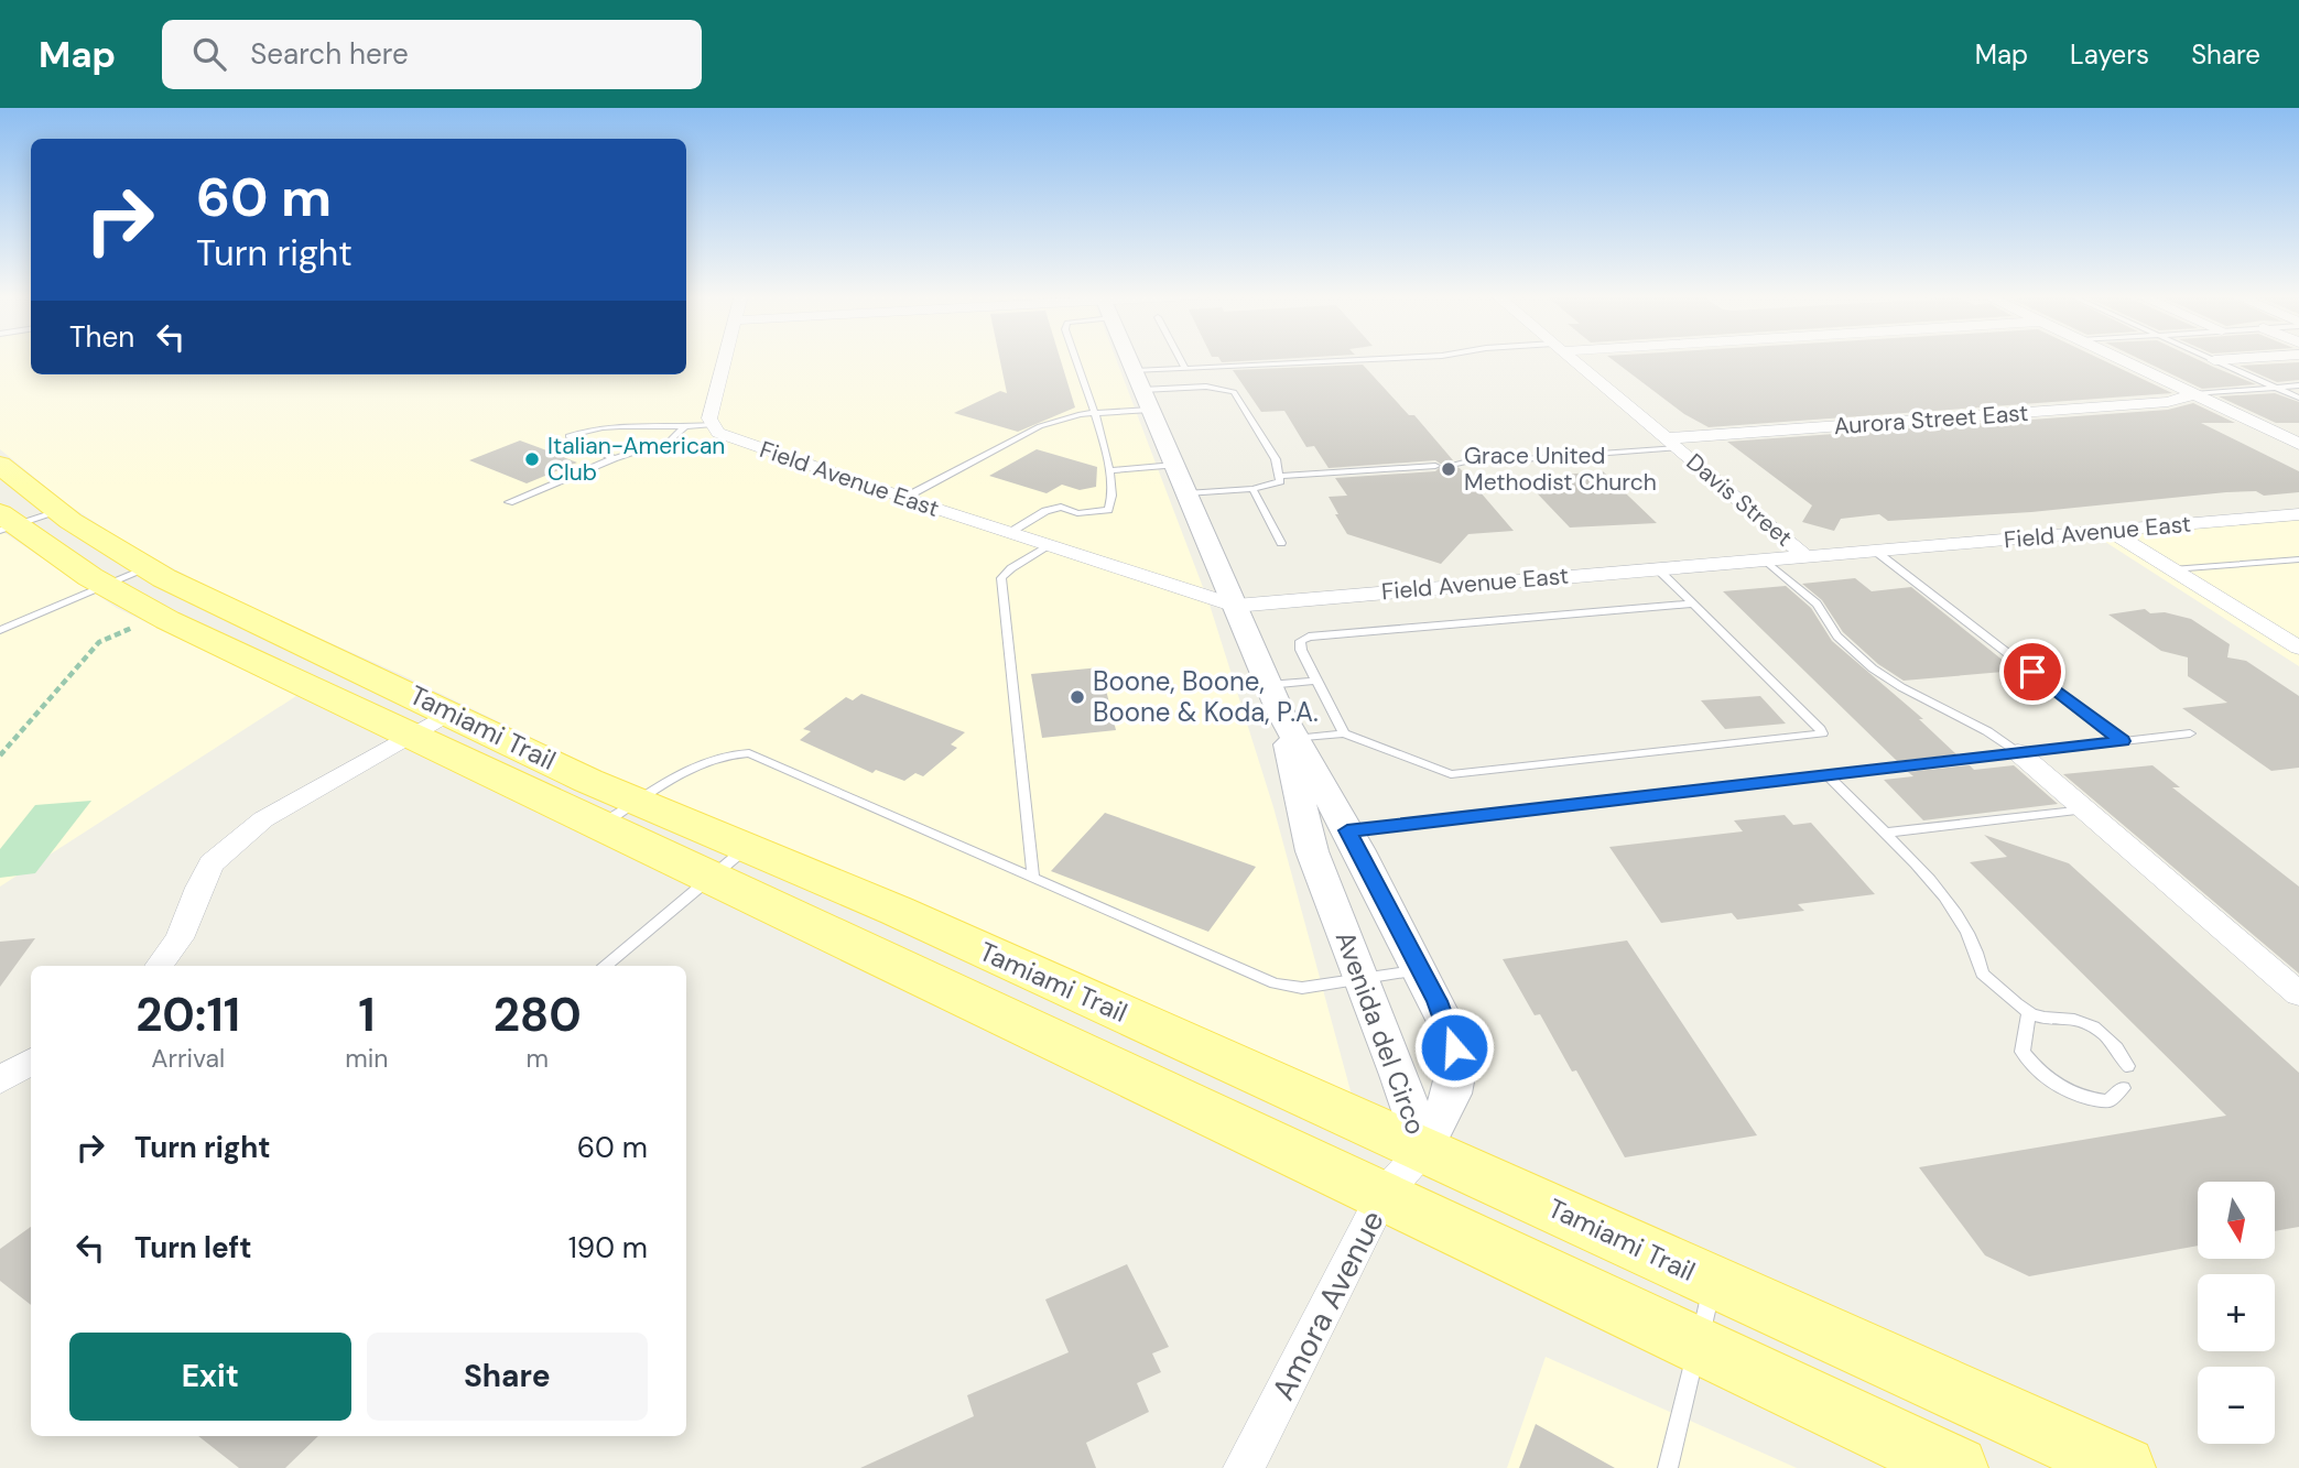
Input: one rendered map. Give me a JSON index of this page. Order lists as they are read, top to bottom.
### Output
{
  "streets": {
    "main road": ["Tamiami Trail"],
    "street": [
      "Aurora Street East",
      "Field Avenue East",
      "Davis Street",
      "Avenida del Circo",
      "Amora Avenue"
    ]
  },
  "crossings": [
    ["Aurora Street East", "Davis Street"],
    ["Field Avenue East", "Davis Street"],
    ["Field Avenue East", "Avenida del Circo"],
    ["Tamiami Trail", "Avenida del Circo"],
    ["Tamiami Trail", "Amora Avenue"],
    ["Avenida del Circo", "Amora Avenue"]
  ],
  "places": ["Italian-American Club", "Grace United Methodist Church", "Boone, Boone, Boone & Koda, P.A."],
  "north": "bottom",
  "page": {
    "header": "Map",
    "search": "Search here",
    "nav": ["Map", "Layers", "Share"],
    "turn": ["60 m", "Turn right"],
    "then": "Then",
    "eta": [
      "20:11",
      "Arrival",
      "1",
      "min",
      "280",
      "m"
    ],
    "list": [
      {
        "name": "Turn right",
        "value": "60 m"
      },
      {
        "name": "Turn left",
        "value": "190 m"
      }
    ],
    "map_buttons": ["+", "−"],
    "buttons": ["Exit", "Share"]
  }
}
